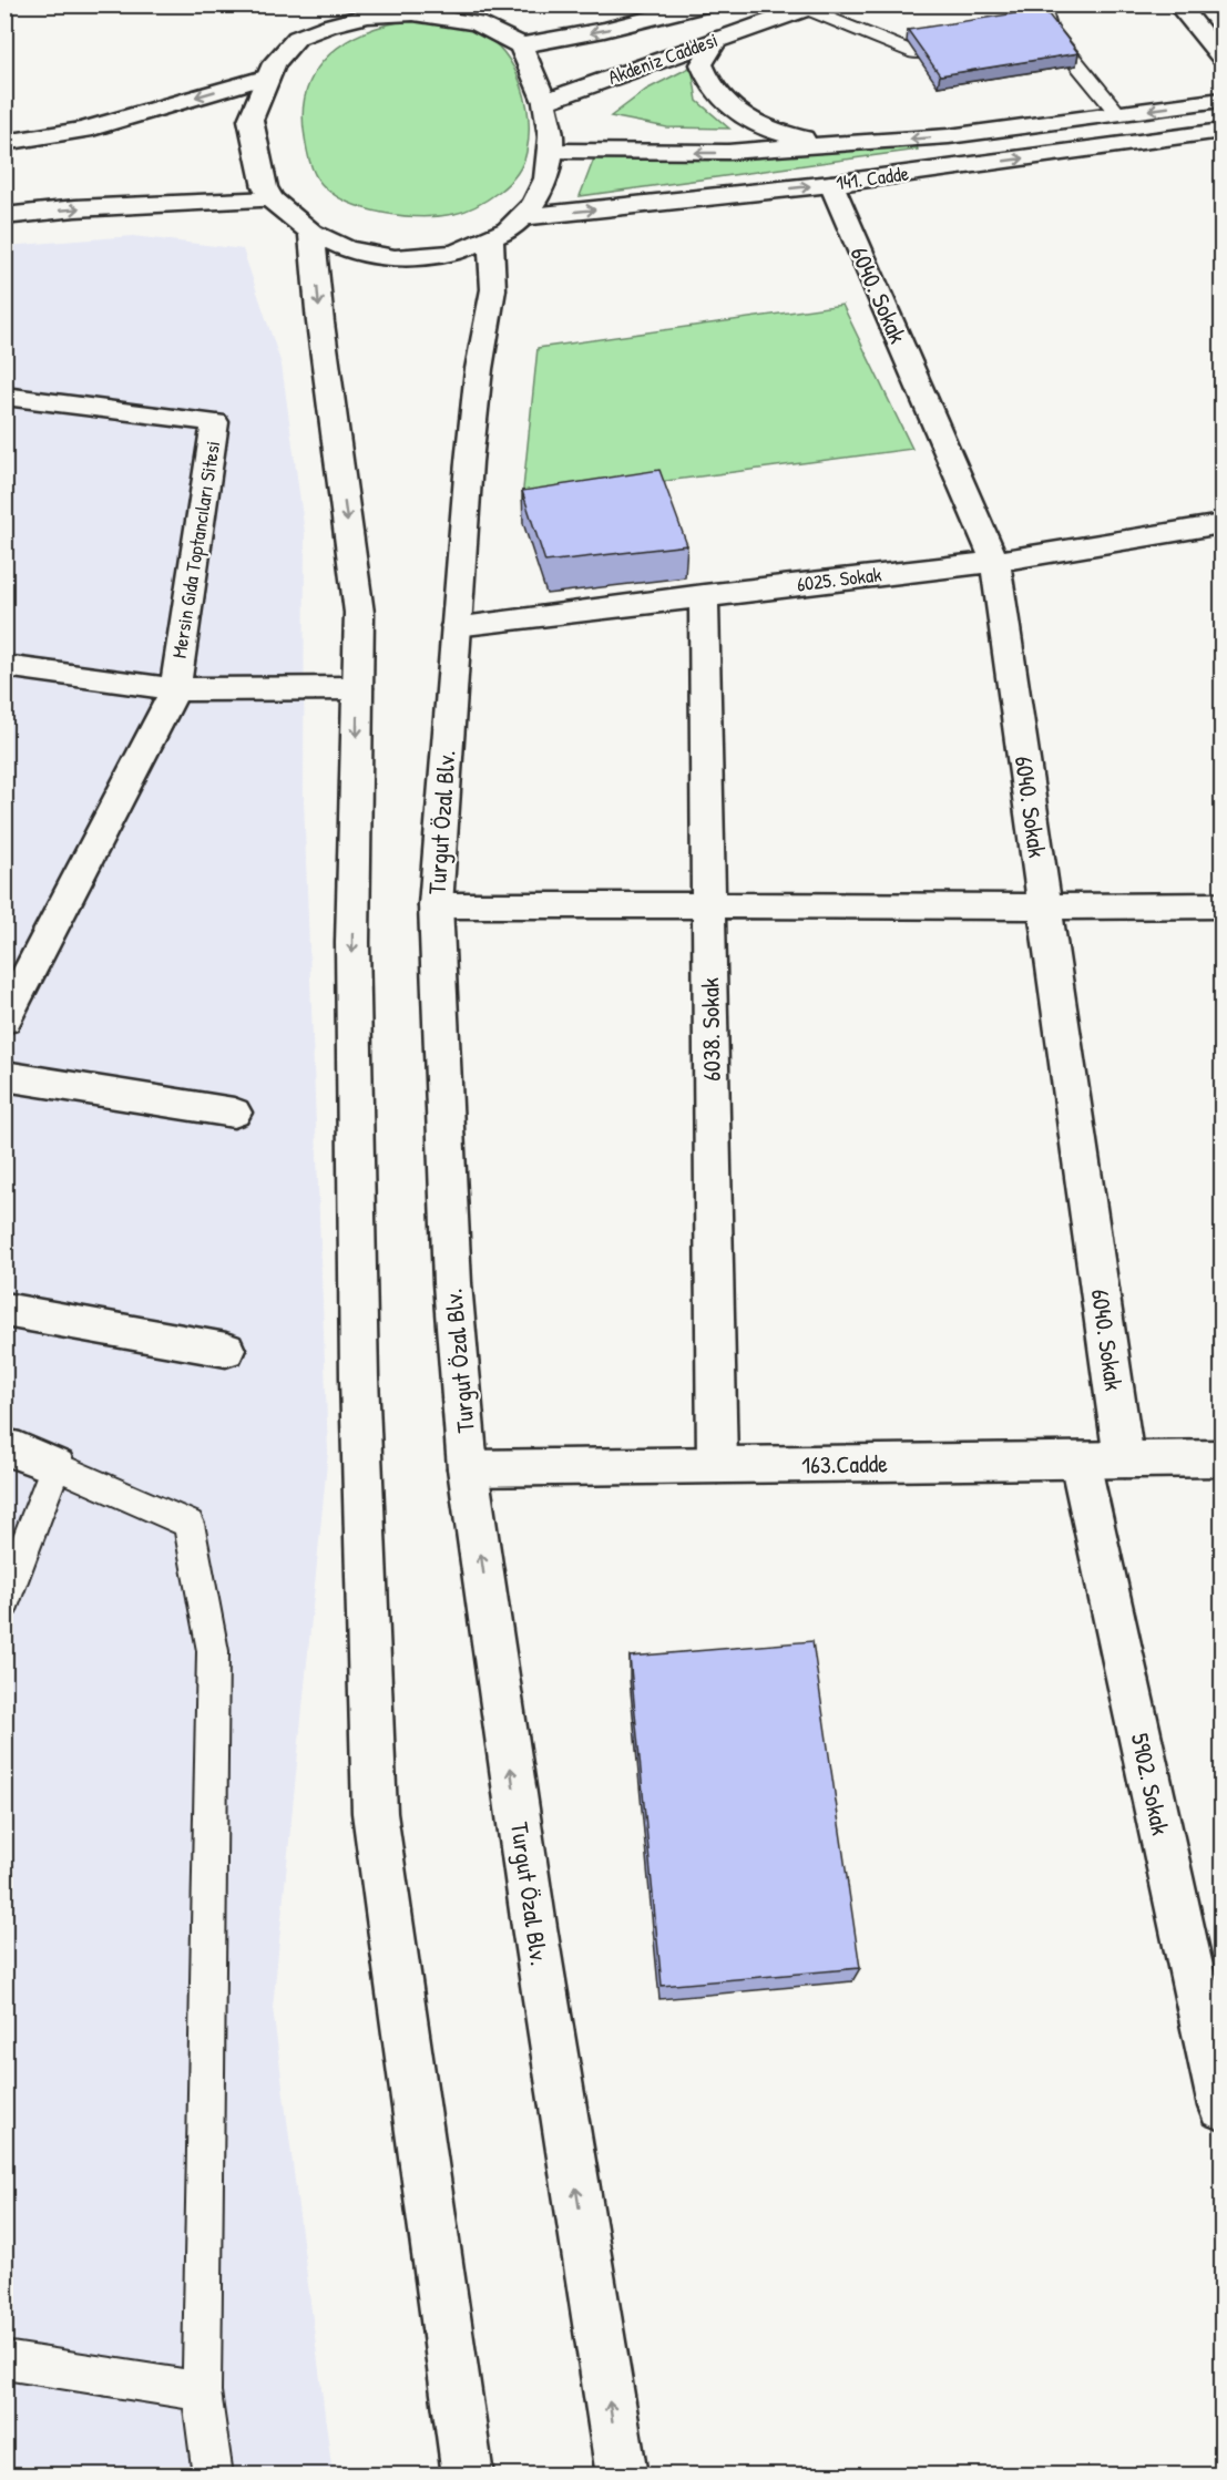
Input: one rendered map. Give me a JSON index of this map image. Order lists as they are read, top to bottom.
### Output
{
  "streets": {
    "street": [
      "Akdeniz Caddesi",
      "141. Cadde",
      "6040. Sokak",
      "Mersin Gıda Toptancıları Sitesi",
      "6025. Sokak",
      "Turgut Özal Blv.",
      "6038. Sokak",
      "163.Cadde",
      "5902. Sokak"
    ]
  },
  "crossings": [
    ["141. Cadde", "6040. Sokak"],
    ["141. Cadde", "Turgut Özal Blv."],
    ["6040. Sokak", "6025. Sokak"],
    ["6040. Sokak", "163.Cadde"],
    ["6025. Sokak", "Turgut Özal Blv."],
    ["6025. Sokak", "6038. Sokak"],
    ["Turgut Özal Blv.", "163.Cadde"],
    ["6038. Sokak", "163.Cadde"],
    ["163.Cadde", "5902. Sokak"]
  ]
}
